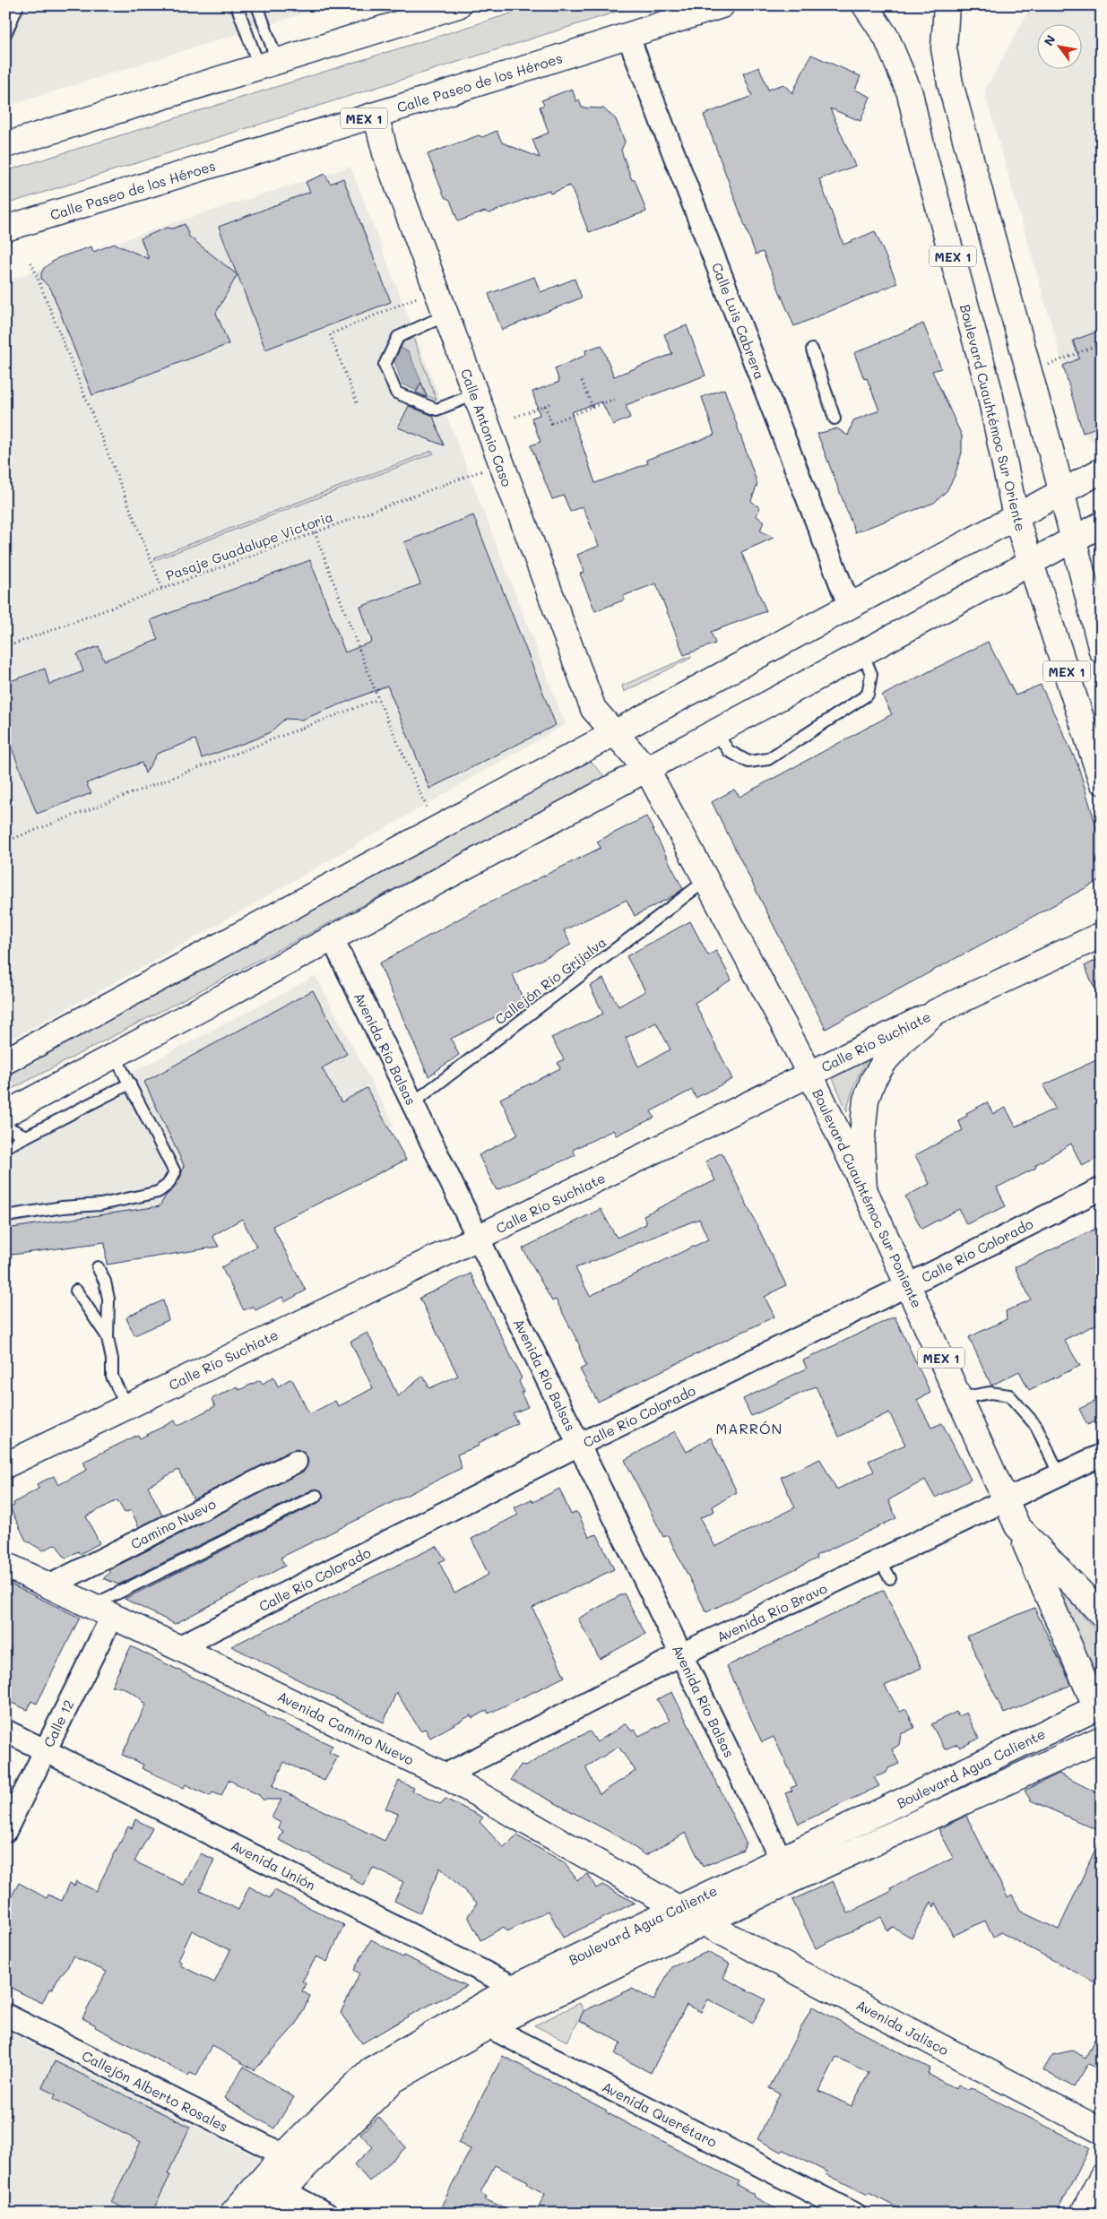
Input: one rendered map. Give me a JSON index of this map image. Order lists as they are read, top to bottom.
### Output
{
  "streets": {
    "main road": [
      "Calle Paseo de los Héroes",
      "MEX 1",
      "Boulevard Cuauhtémoc Sur Oriente",
      "Calle Antonio Caso",
      "Calle Río Suchiate",
      "Boulevard Cuauhtémoc Sur Poniente",
      "Avenida Camino Nuevo",
      "Boulevard Agua Caliente",
      "Avenida Jalisco"
    ],
    "street": [
      "Calle Luis Cabrera",
      "Avenida Río Balsas",
      "Calle Río Colorado",
      "Camino Nuevo",
      "Avenida Río Bravo",
      "Calle 12",
      "Avenida Unión",
      "Callejón Alberto Rosales",
      "Avenida Querétaro"
    ],
    "lane": ["Callejón Río Grijalva"],
    "path": ["Pasaje Guadalupe Victoria"]
  },
  "crossings": [
    ["Calle Paseo de los Héroes", "Calle Luis Cabrera"],
    ["Calle Paseo de los Héroes", "Calle Antonio Caso"],
    ["MEX 1", "Calle Río Suchiate"],
    ["MEX 1", "Boulevard Cuauhtémoc Sur Poniente"],
    ["Calle Antonio Caso", "Pasaje Guadalupe Victoria"],
    ["Calle Antonio Caso", "Boulevard Cuauhtémoc Sur Poniente"],
    ["Callejón Río Grijalva", "Avenida Río Balsas"],
    ["Callejón Río Grijalva", "Boulevard Cuauhtémoc Sur Poniente"],
    ["Calle Río Suchiate", "Avenida Río Balsas"],
    ["Calle Río Suchiate", "Boulevard Cuauhtémoc Sur Poniente"],
    ["Avenida Río Balsas", "Calle Río Colorado"],
    ["Avenida Río Balsas", "Avenida Río Bravo"],
    ["Avenida Río Balsas", "Boulevard Agua Caliente"],
    ["Boulevard Cuauhtémoc Sur Poniente", "Calle Río Colorado"],
    ["Boulevard Cuauhtémoc Sur Poniente", "Avenida Río Bravo"],
    ["Calle Río Colorado", "Avenida Camino Nuevo"],
    ["Camino Nuevo", "Avenida Camino Nuevo"],
    ["Avenida Río Bravo", "Avenida Camino Nuevo"],
    ["Calle 12", "Avenida Camino Nuevo"],
    ["Calle 12", "Avenida Unión"],
    ["Avenida Camino Nuevo", "Boulevard Agua Caliente"],
    ["Avenida Camino Nuevo", "Avenida Jalisco"],
    ["Boulevard Agua Caliente", "Avenida Unión"],
    ["Boulevard Agua Caliente", "Avenida Jalisco"],
    ["Boulevard Agua Caliente", "Callejón Alberto Rosales"],
    ["Boulevard Agua Caliente", "Avenida Querétaro"]
  ],
  "districts": ["MARRÓN"],
  "north": "top left"
}
